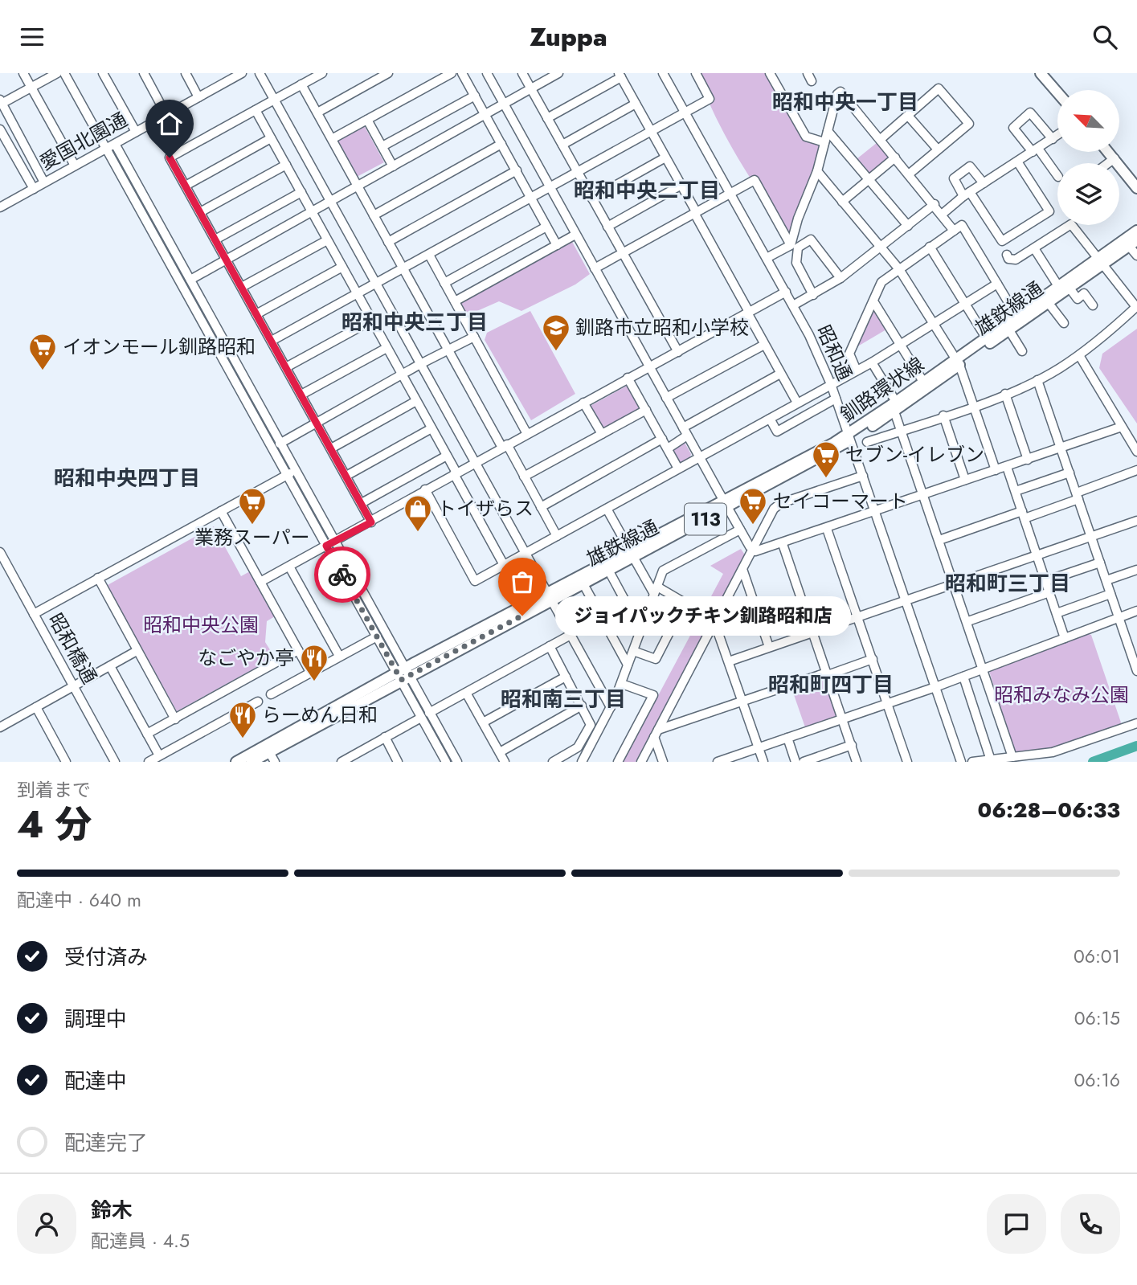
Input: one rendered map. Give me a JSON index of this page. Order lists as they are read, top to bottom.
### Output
{
  "streets": {
    "main road": ["雄鉄線通", "釧路環状線", "113"],
    "street": ["愛国北園通", "昭和通", "昭和橋通"]
  },
  "crossings": [
    ["雄鉄線通", "昭和通"],
    ["雄鉄線通", "釧路環状線"],
    ["雄鉄線通", "113"]
  ],
  "districts": [
    "昭和中央一丁目",
    "昭和中央二丁目",
    "昭和中央三丁目",
    "昭和中央四丁目",
    "昭和町三丁目",
    "昭和町四丁目",
    "昭和南三丁目"
  ],
  "parks": ["昭和中央公園", "昭和みなみ公園"],
  "places": {
    "school or university": ["釧路市立昭和小学校"],
    "supermarket": [
      "イオンモール釧路昭和",
      "セブン-イレブン",
      "業務スーパー",
      "セイコーマート"
    ],
    "shop": ["トイザらス"],
    "other": ["ジョイパックチキン釧路昭和店"],
    "restaurant": ["なごやか亭", "らーめん日和"]
  },
  "north": "top left",
  "page": {
    "header": "Zuppa",
    "bubble": "ジョイパックチキン釧路昭和店",
    "heading": ["4 分", "到着まで", "06:28–06:33"],
    "panel": ["鈴木", "配達員 · 4.5"],
    "bar": "配達中 · 640 m",
    "list": [
      ["受付済み", "06:01"],
      ["調理中", "06:15"],
      ["配達中", "06:16"],
      "配達完了"
    ]
  }
}
